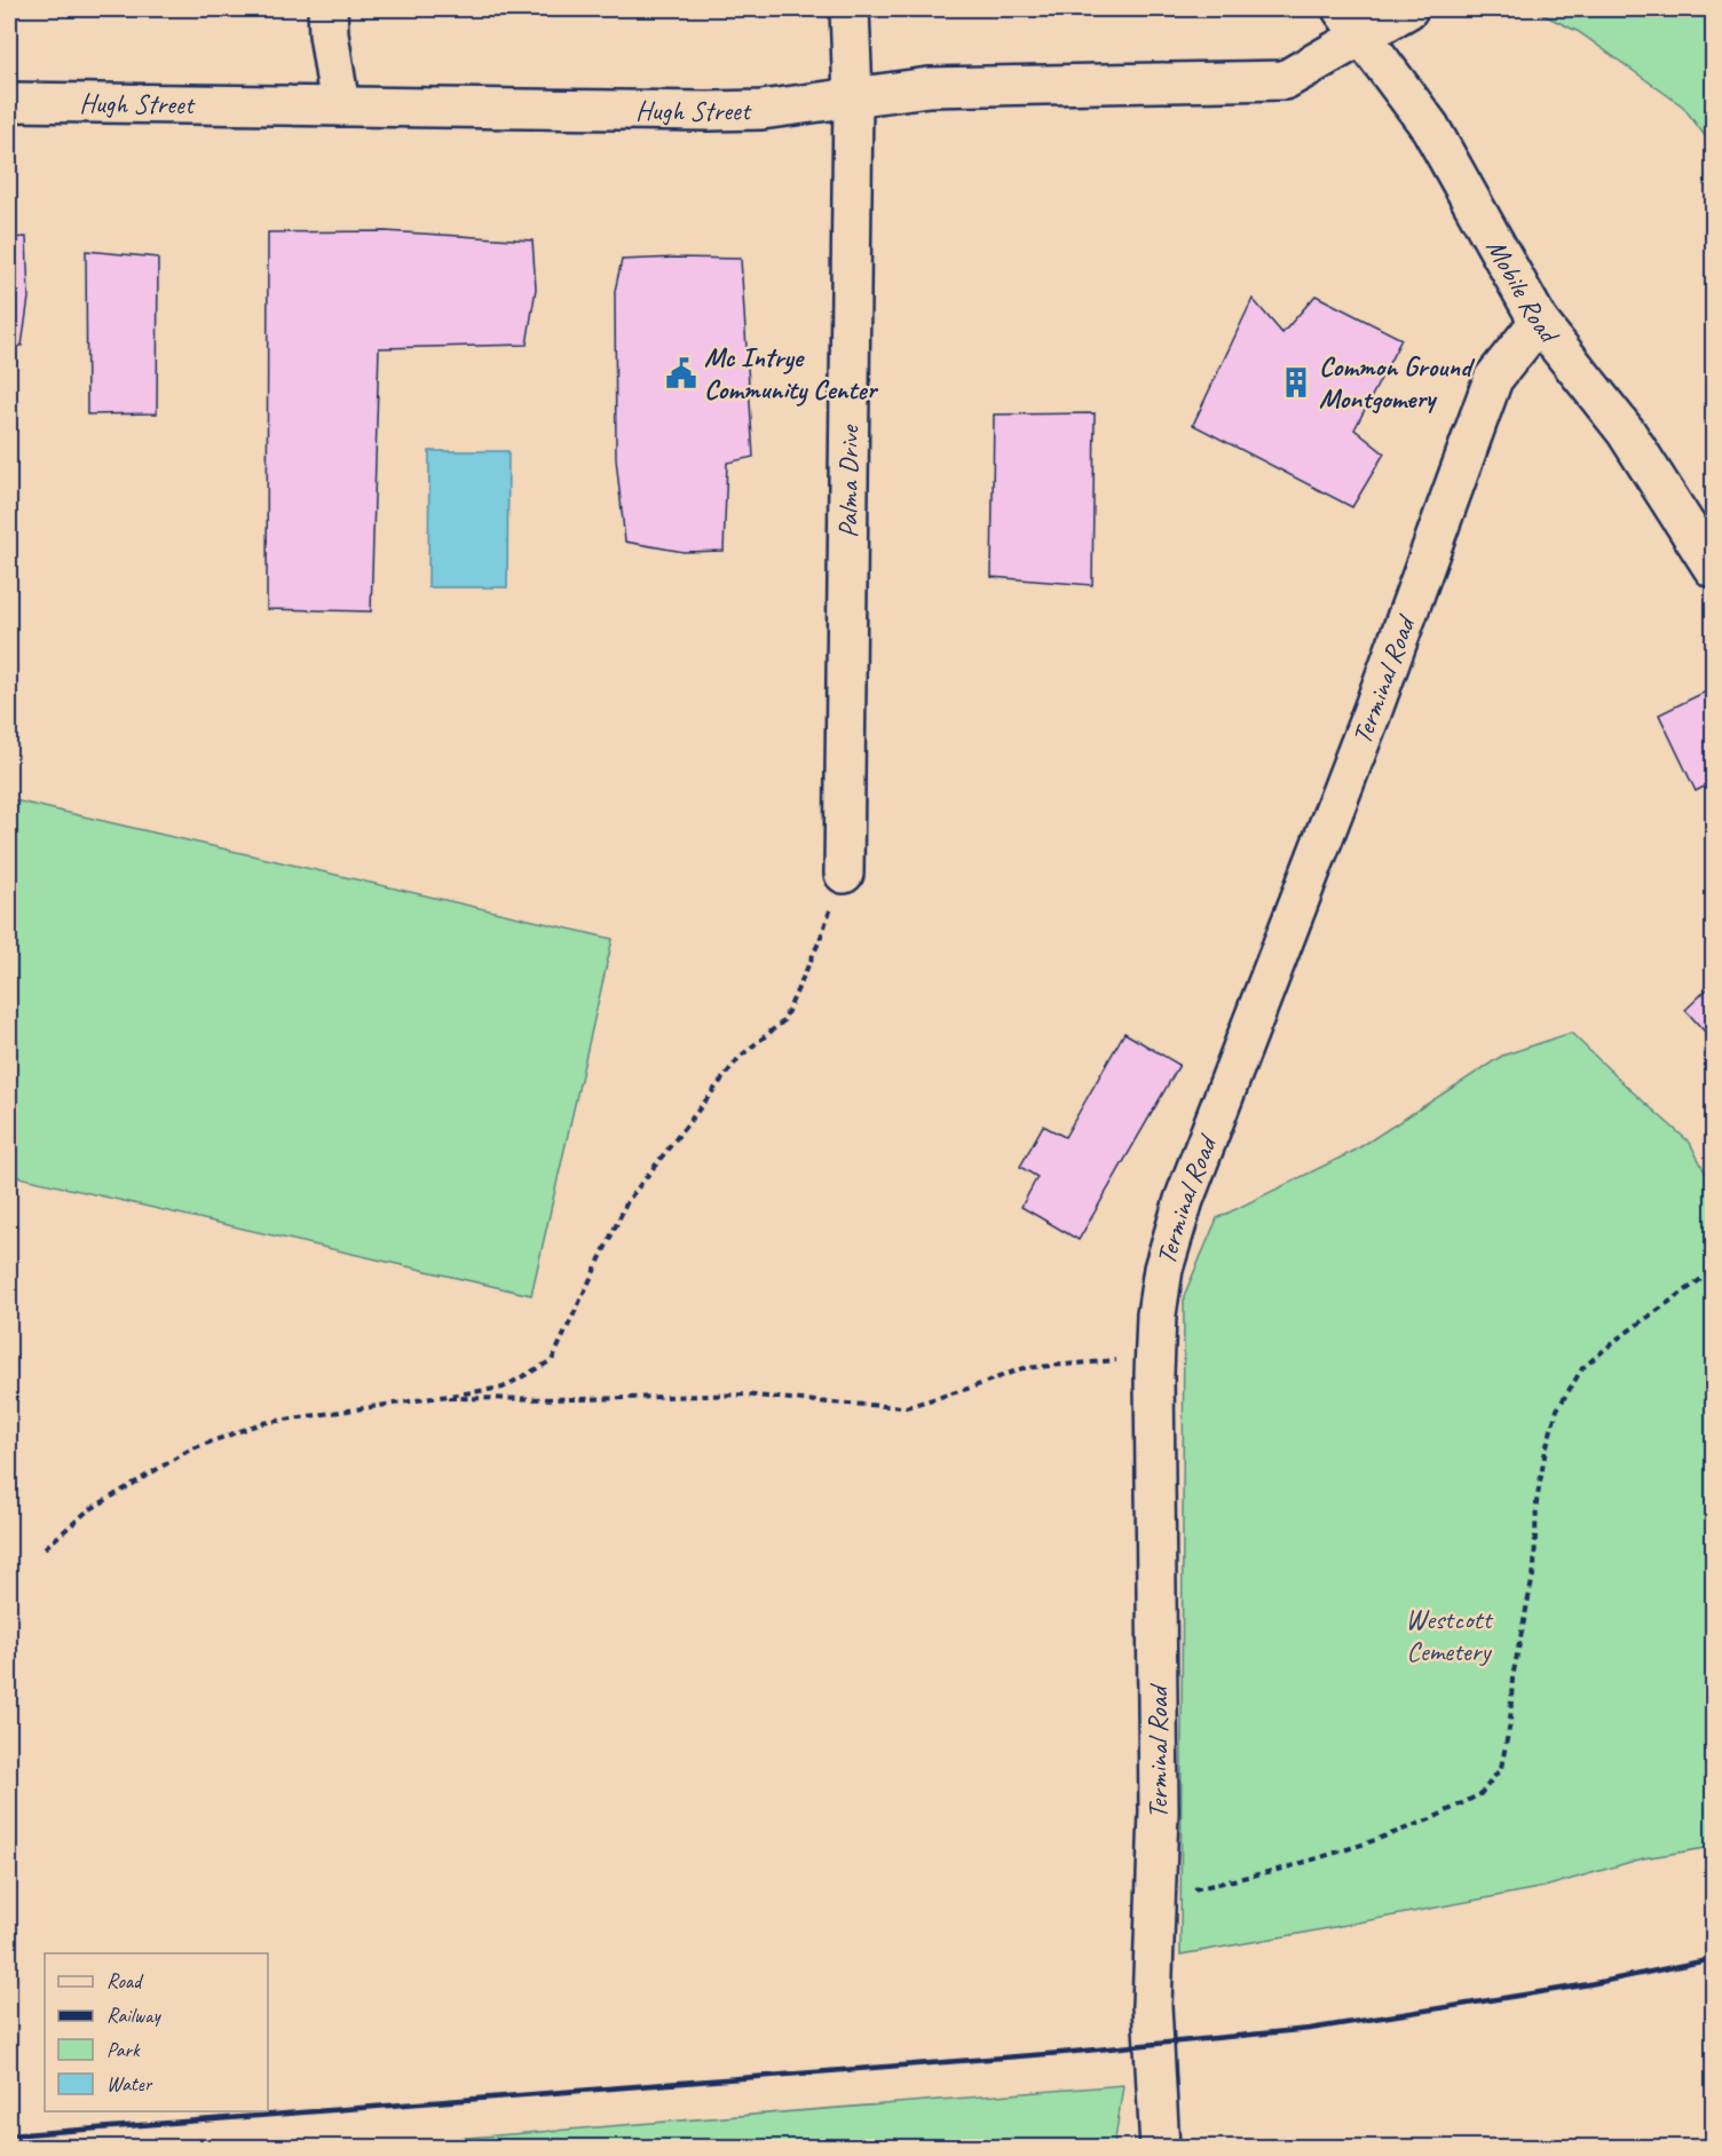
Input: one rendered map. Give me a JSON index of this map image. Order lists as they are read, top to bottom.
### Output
{
  "streets": {
    "street": [
      "Hugh Street",
      "Mobile Road",
      "Palma Drive",
      "Terminal Road"
    ]
  },
  "crossings": [
    ["Hugh Street", "Mobile Road"],
    ["Hugh Street", "Palma Drive"],
    ["Mobile Road", "Terminal Road"]
  ],
  "parks": ["Westcott Cemetery"],
  "places": {
    "public building": ["Mc Intrye Community Center"],
    "building": ["Common Ground Montgomery"]
  },
  "legend": [
    "Road",
    "Railway",
    "Park",
    "Water"
  ]
}
